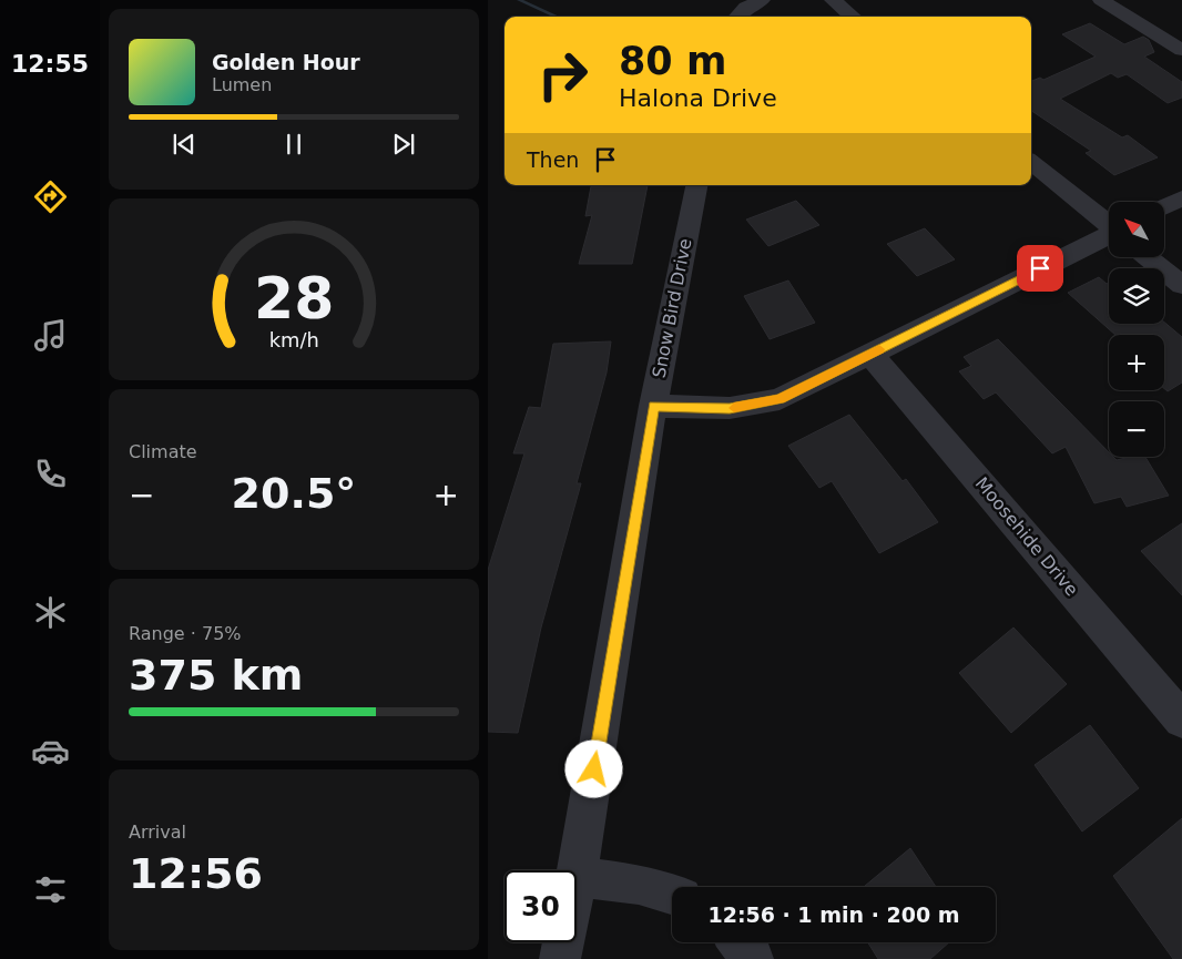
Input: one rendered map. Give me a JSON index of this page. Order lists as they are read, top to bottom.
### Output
{
  "streets": {
    "street": ["Snow Bird Drive", "Moosehide Drive"]
  },
  "north": "top left",
  "page": {
    "tabs": "12:55",
    "turn": ["80 m", "Halona Drive"],
    "song": ["Golden Hour", "Lumen"],
    "then": "Then",
    "map_buttons": ["+", "−"],
    "tile": [
      "Climate",
      ["Range · 75%", "375 km"],
      ["Arrival", "12:56"]
    ],
    "heat": ["−", "20.5°", "+"],
    "limit": "30",
    "trip": "12:56 · 1 min · 200 m",
    "gauge": ["28", "km/h"]
  }
}
